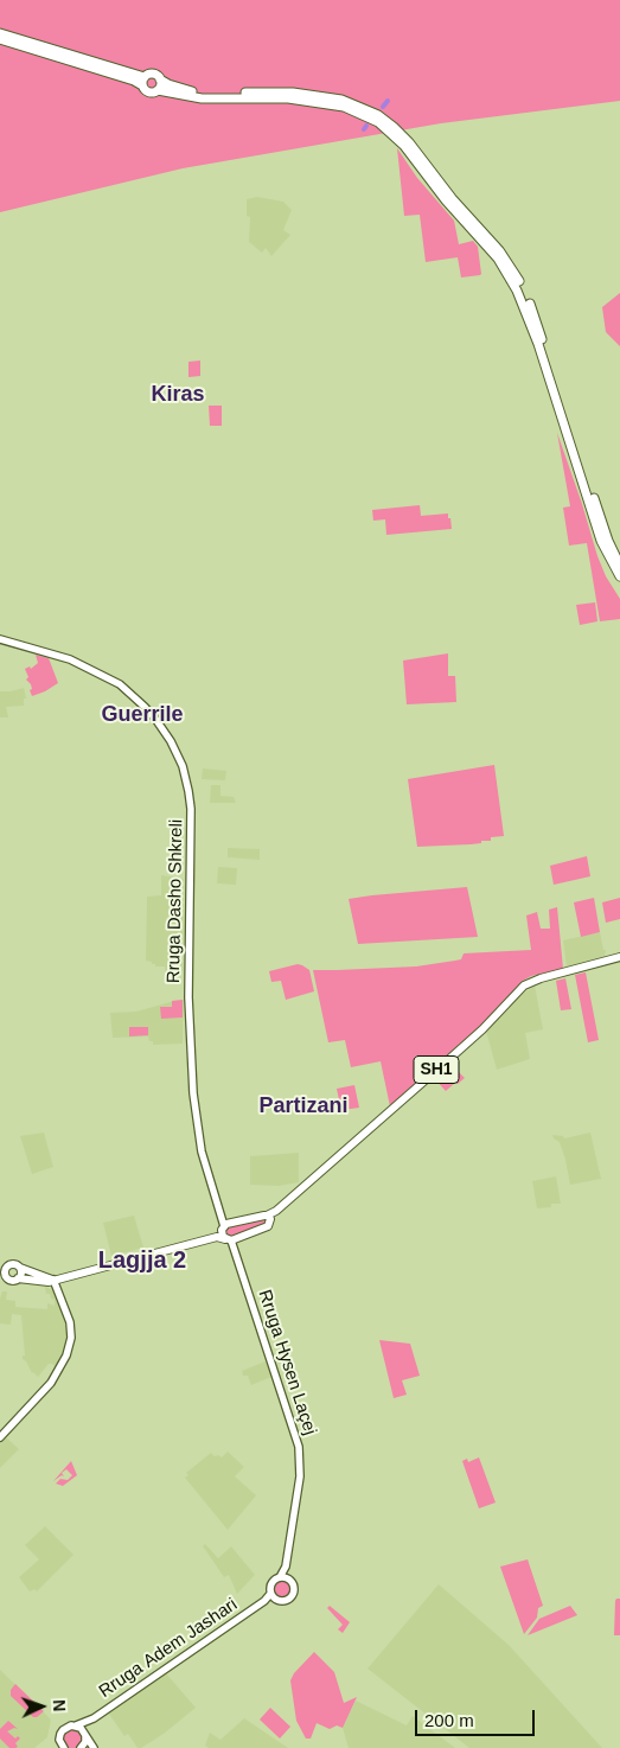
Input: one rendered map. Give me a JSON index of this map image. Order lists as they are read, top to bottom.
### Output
{
  "streets": {
    "main road": [
      "Rruga Dasho Shkreli",
      "SH1",
      "Rruga Hysen Laçej",
      "Rruga Adem Jashari"
    ]
  },
  "districts": [
    "Kiras",
    "Guerrile",
    "Partizani",
    "Lagjja 2"
  ],
  "scale_bar": "200 m",
  "north": "right"
}
